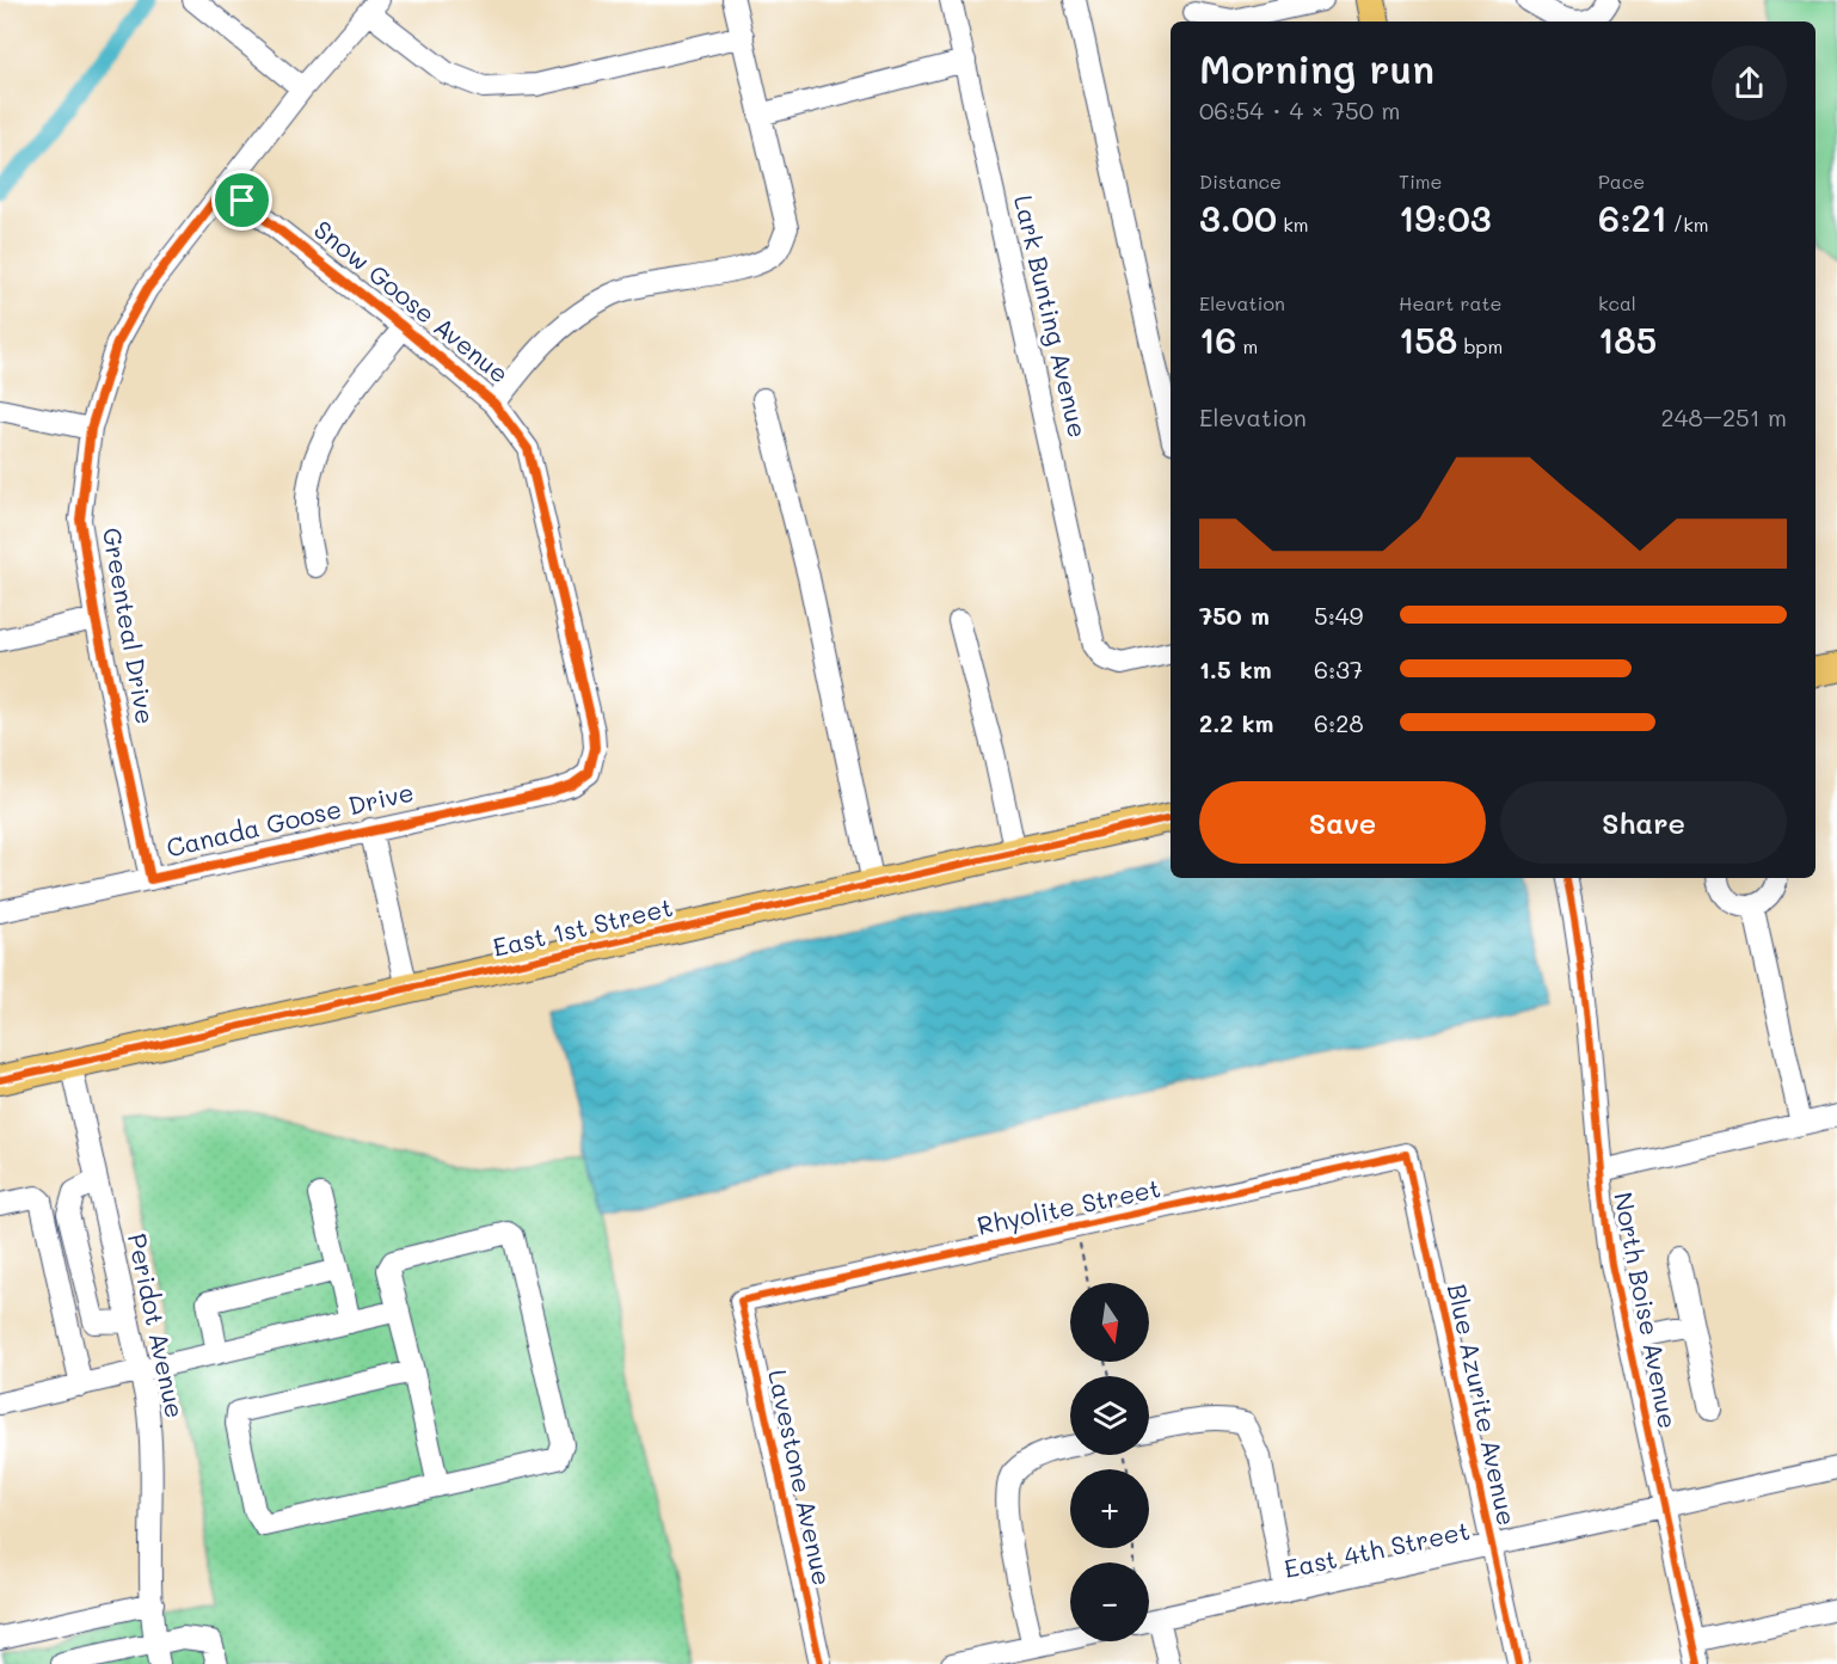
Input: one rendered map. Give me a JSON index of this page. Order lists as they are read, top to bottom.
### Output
{
  "streets": {
    "main road": ["East 1st Street"],
    "street": [
      "Snow Goose Avenue",
      "Lark Bunting Avenue",
      "Greenteal Drive",
      "Canada Goose Drive",
      "Rhyolite Street",
      "North Boise Avenue",
      "Peridot Avenue",
      "Blue Azurite Avenue",
      "Lavestone Avenue",
      "East 4th Street"
    ]
  },
  "crossings": [
    ["Snow Goose Avenue", "Greenteal Drive"],
    ["Snow Goose Avenue", "Canada Goose Drive"],
    ["Greenteal Drive", "Canada Goose Drive"],
    ["East 1st Street", "Peridot Avenue"],
    ["Rhyolite Street", "Blue Azurite Avenue"],
    ["Rhyolite Street", "Lavestone Avenue"],
    ["North Boise Avenue", "East 4th Street"],
    ["Blue Azurite Avenue", "East 4th Street"]
  ],
  "north": "bottom",
  "page": {
    "heading": ["Morning run", "06:54 · 4 × 750 m"],
    "stats": [
      ["Distance", "3.00 km"],
      ["Time", "19:03"],
      ["Pace", "6:21 /km"],
      ["Elevation", "16 m"],
      ["Heart rate", "158 bpm"],
      ["kcal", "185"]
    ],
    "chart": ["Elevation", "248–251 m"],
    "list": [
      {
        "name": "750 m",
        "note": "5:49"
      },
      {
        "name": "1.5 km",
        "note": "6:37"
      },
      {
        "name": "2.2 km",
        "note": "6:28"
      }
    ],
    "buttons": ["Save", "Share"],
    "map_buttons": ["+", "−"]
  }
}
